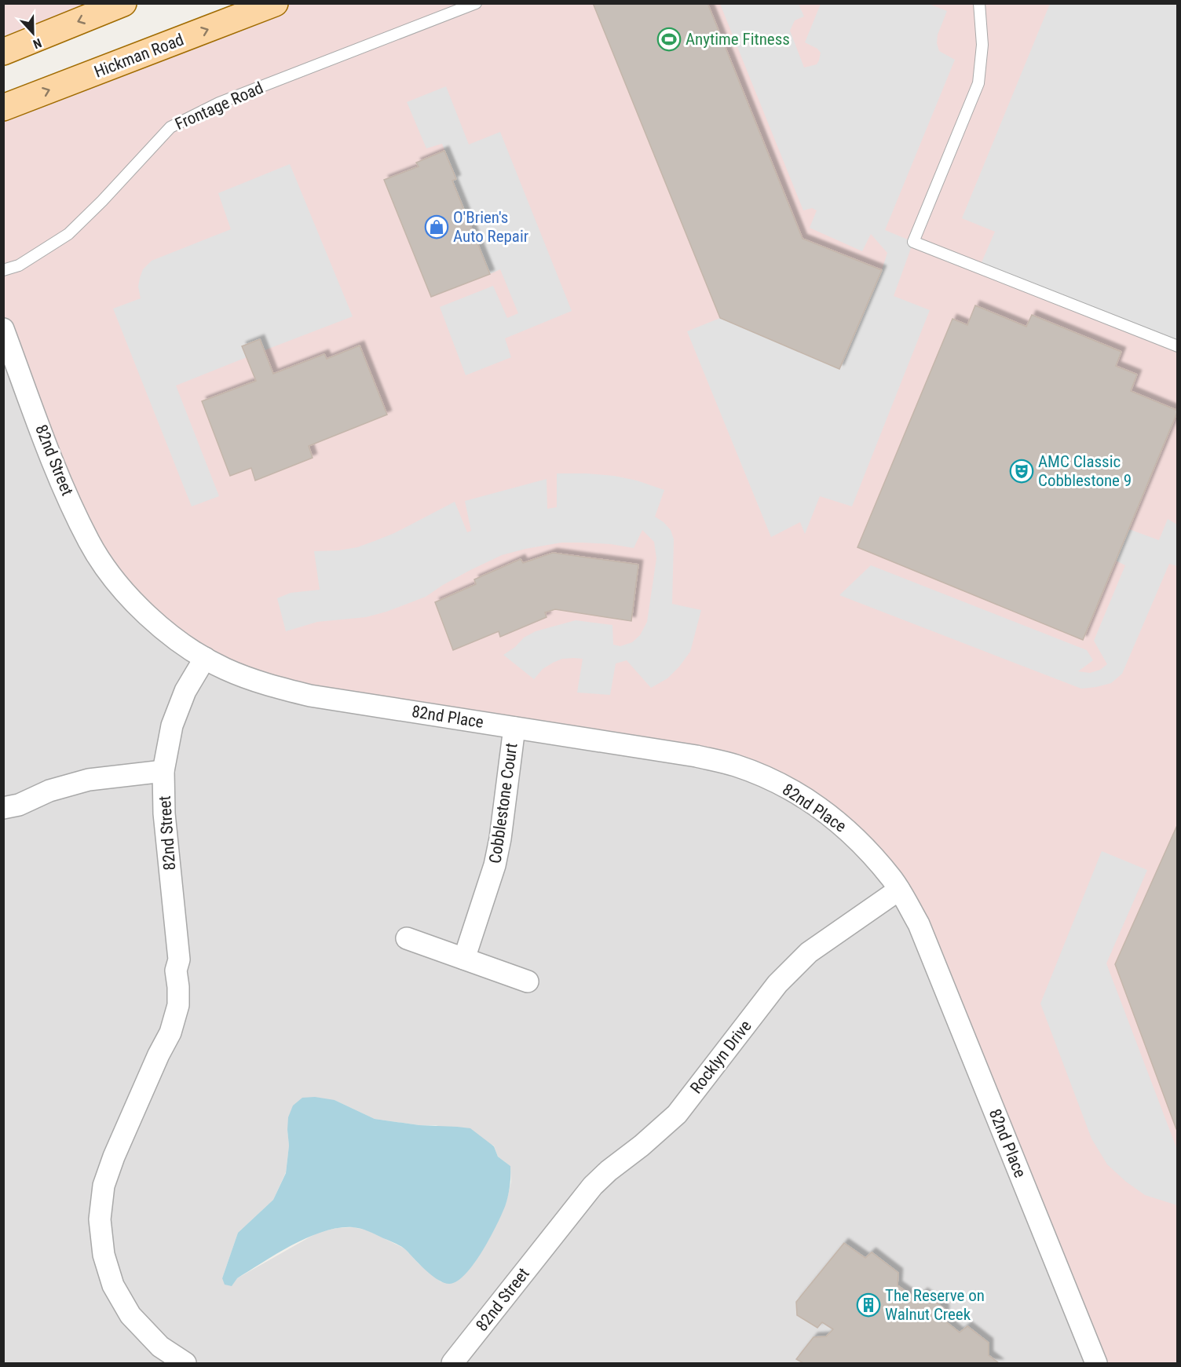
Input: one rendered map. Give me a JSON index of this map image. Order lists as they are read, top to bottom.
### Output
{
  "streets": {
    "main road": ["Hickman Road"],
    "street": [
      "82nd Street",
      "82nd Place",
      "Cobblestone Court",
      "Rocklyn Drive"
    ],
    "lane": ["Frontage Road"]
  },
  "crossings": [
    ["82nd Street", "82nd Place"],
    ["82nd Street", "Rocklyn Drive"],
    ["82nd Place", "Cobblestone Court"],
    ["82nd Place", "Rocklyn Drive"]
  ],
  "places": {
    "sports": ["Anytime Fitness"],
    "shop": ["O'Brien's Auto Repair"],
    "theatre": ["AMC Classic Cobblestone 9"],
    "building": ["The Reserve on Walnut Creek"]
  },
  "north": "bottom"
}
